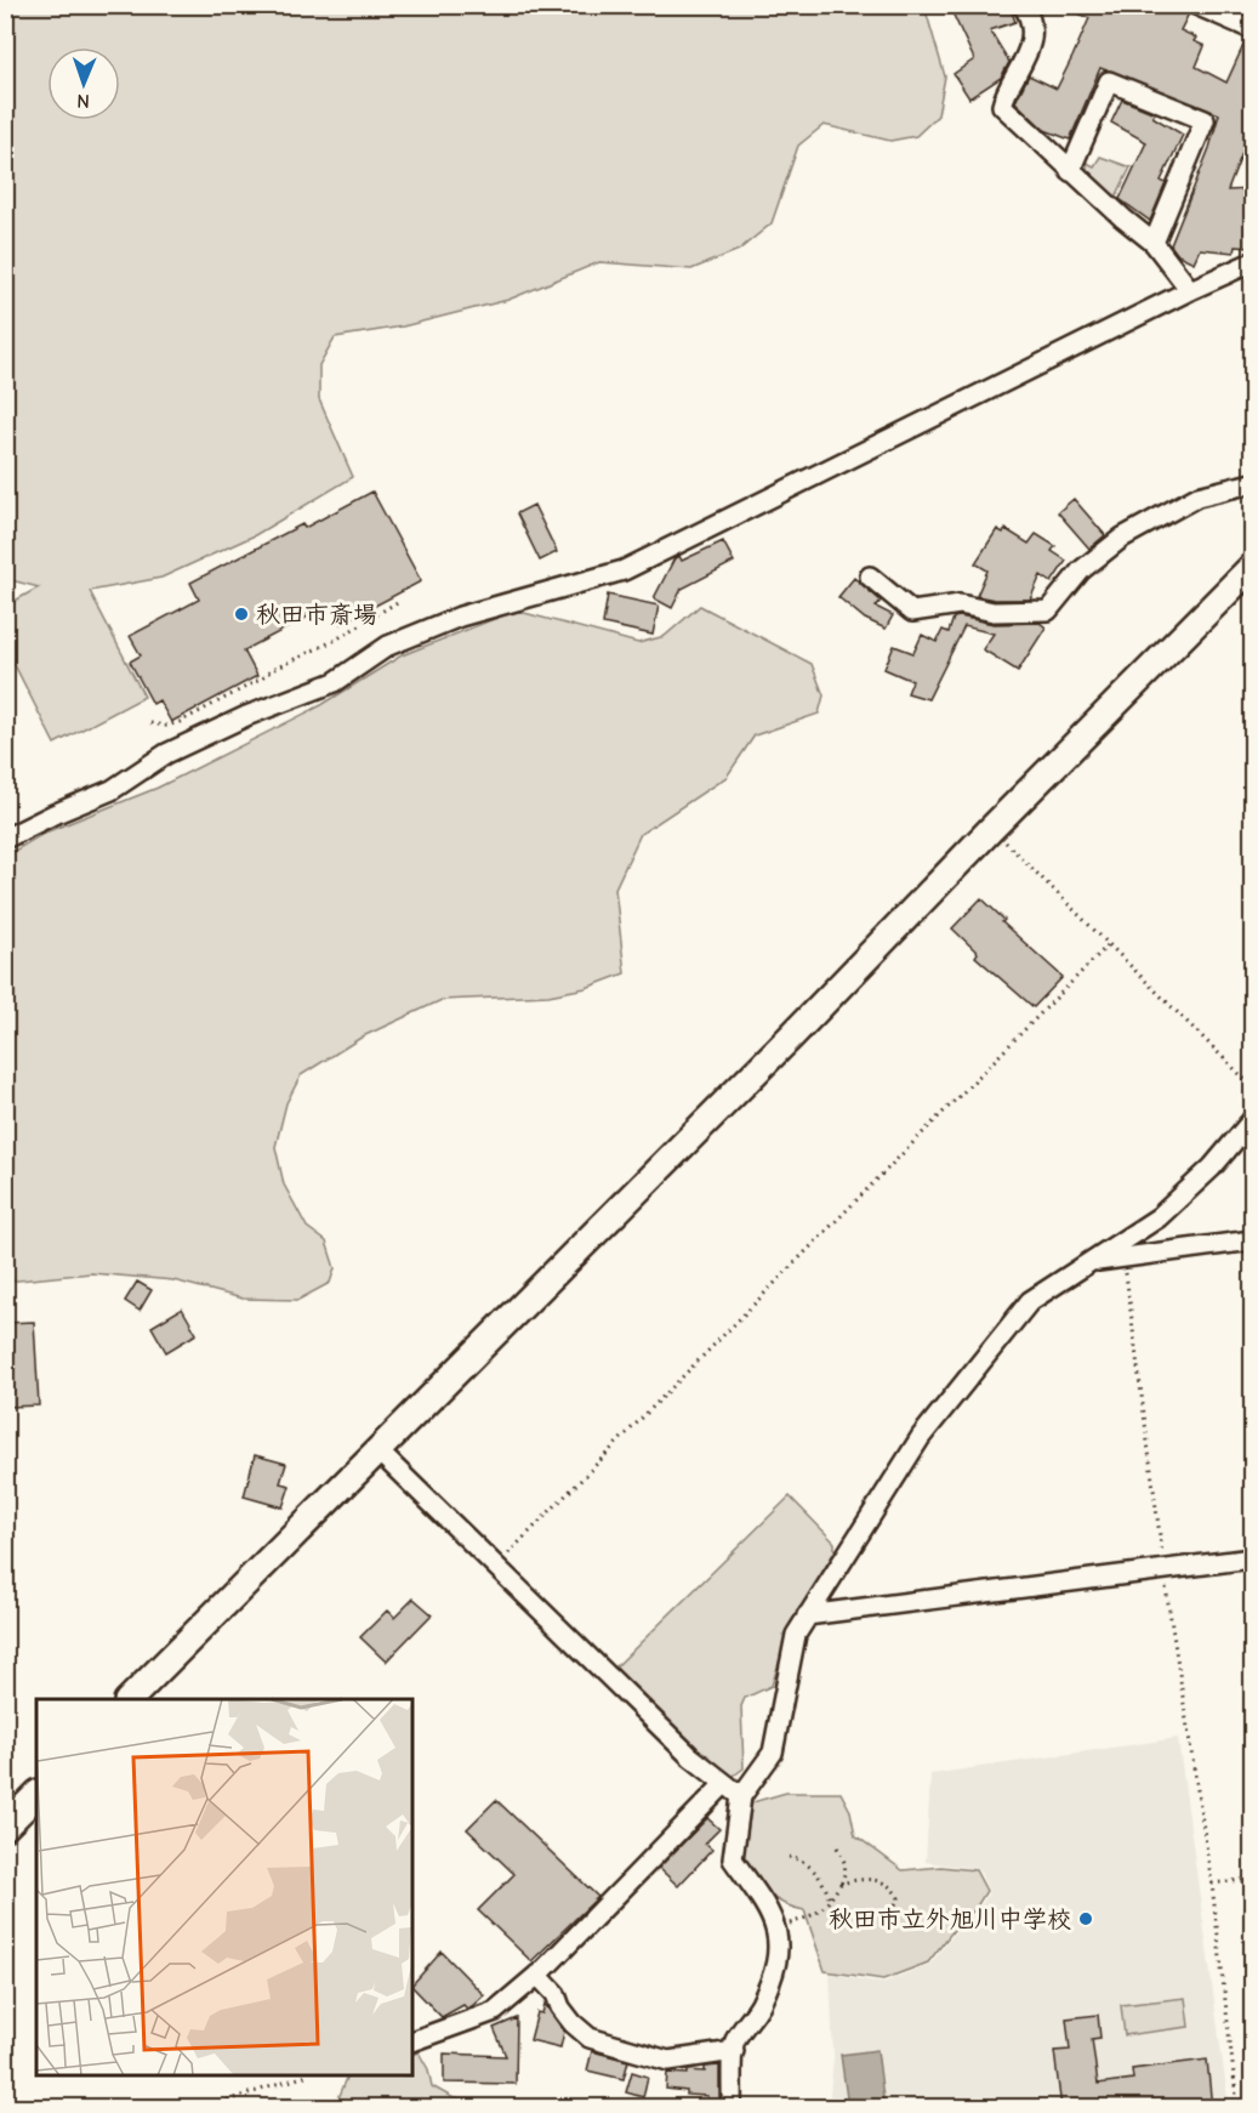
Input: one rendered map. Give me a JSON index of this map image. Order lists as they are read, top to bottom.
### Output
{
  "places": ["秋田市斎場", "秋田市立外旭川中学校"],
  "north": "bottom"
}
